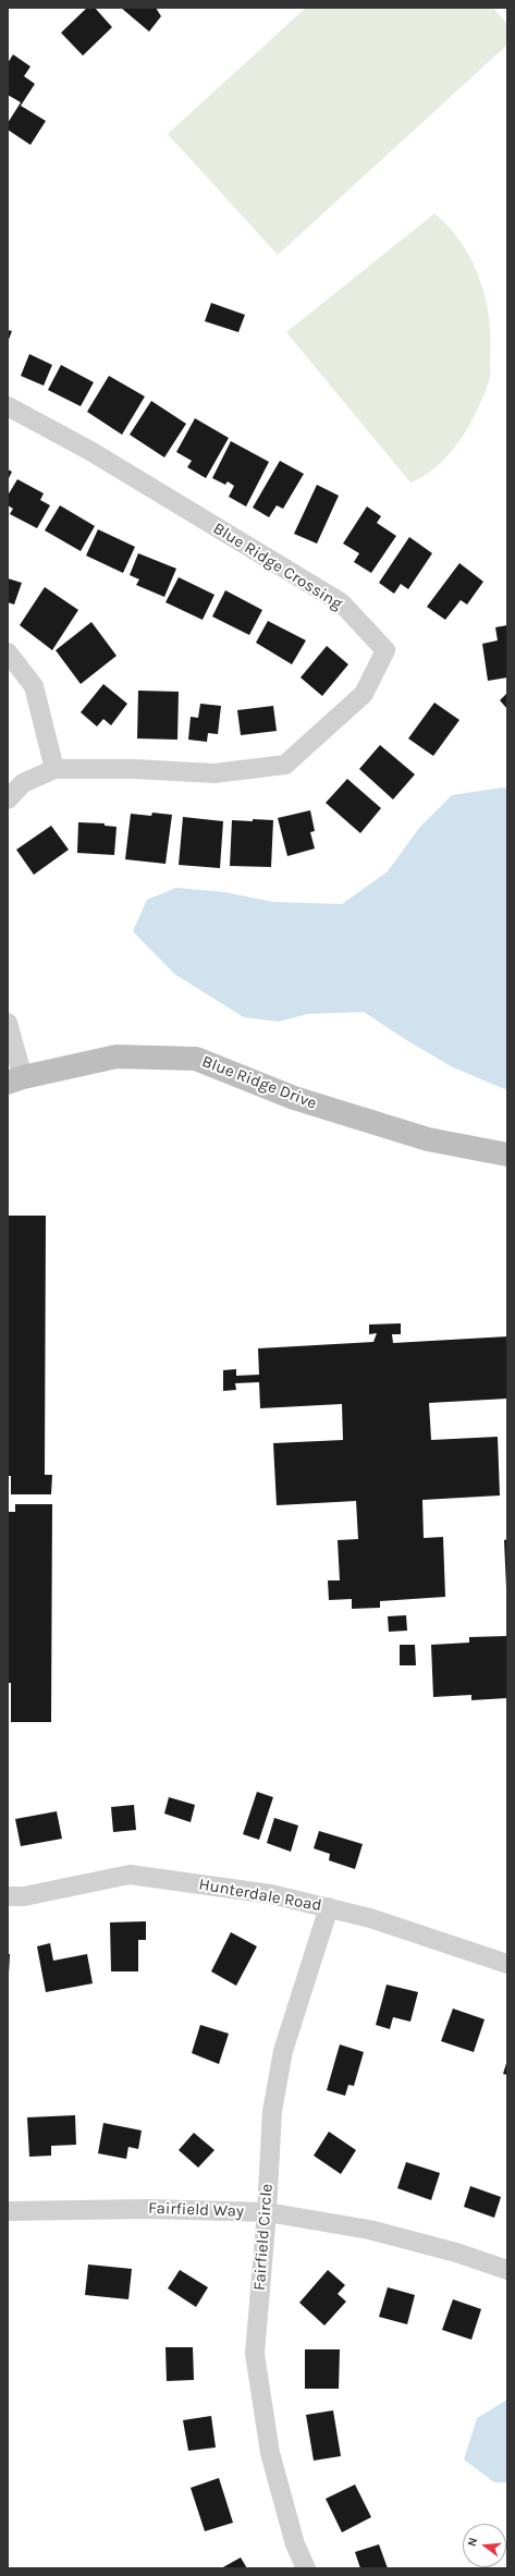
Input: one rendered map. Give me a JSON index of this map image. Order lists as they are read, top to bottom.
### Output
{
  "streets": {
    "street": [
      "Blue Ridge Crossing",
      "Blue Ridge Drive",
      "Hunterdale Road",
      "Fairfield Way",
      "Fairfield Circle"
    ]
  },
  "crossings": [
    ["Hunterdale Road", "Fairfield Circle"],
    ["Fairfield Way", "Fairfield Circle"]
  ],
  "north": "left"
}
